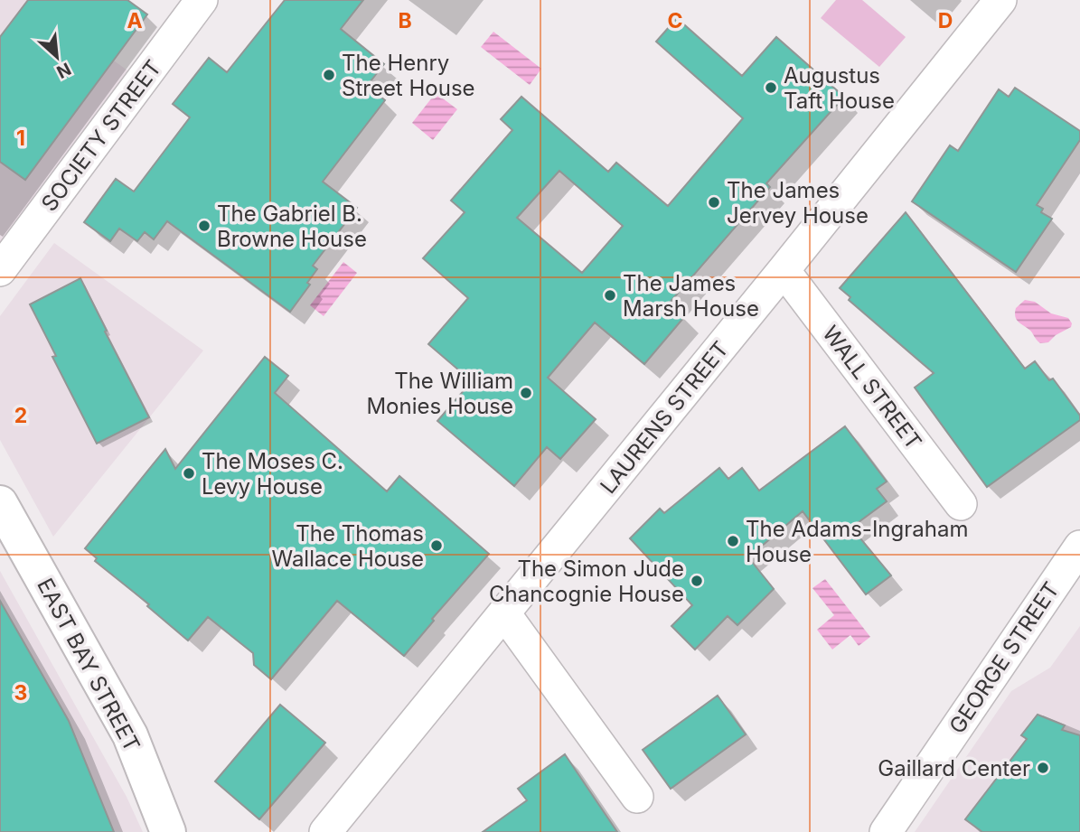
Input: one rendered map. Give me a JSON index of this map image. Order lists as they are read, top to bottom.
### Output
{
  "streets": {
    "street": [
      "SOCIETY STREET",
      "WALL STREET",
      "LAURENS STREET",
      "GEORGE STREET",
      "EAST BAY STREET"
    ]
  },
  "crossings": [
    ["WALL STREET", "LAURENS STREET"]
  ],
  "places": [
    "The Henry Street House",
    "Augustus Taft House",
    "The James Jervey House",
    "The Gabriel B. Browne House",
    "The James Marsh House",
    "The William Monies House",
    "The Moses C. Levy House",
    "The Adams-Ingraham House",
    "The Thomas Wallace House",
    "The Simon Jude Chancognie House",
    "Gaillard Center"
  ],
  "north": "bottom right",
  "grid": {
    "columns": [
      "A",
      "B",
      "C",
      "D"
    ],
    "rows": ["1", "2", "3"]
  }
}
